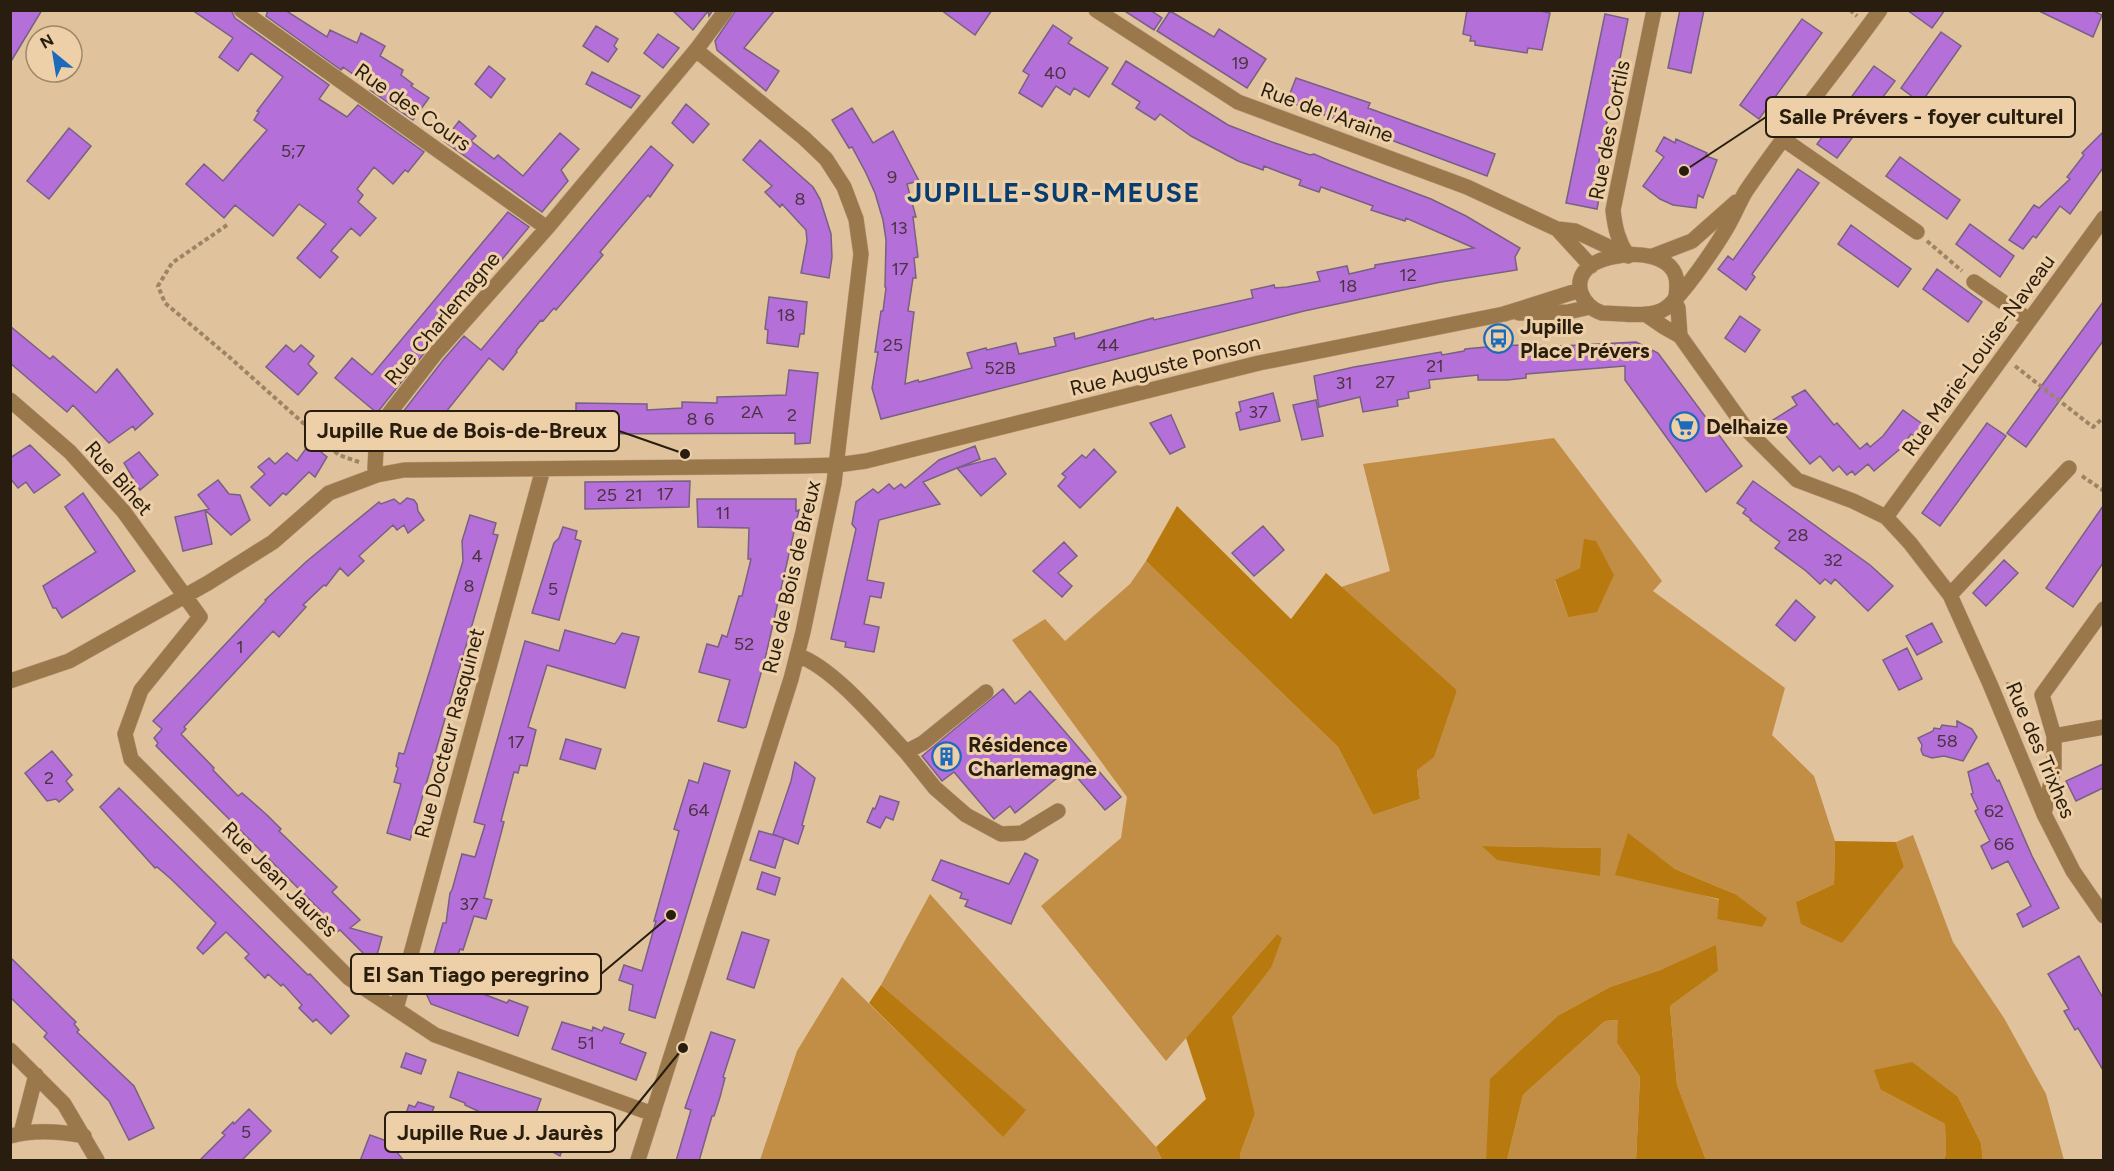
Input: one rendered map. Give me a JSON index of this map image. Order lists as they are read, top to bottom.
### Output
{
  "streets": {
    "street": [
      "Rue des Cours",
      "Rue de l'Araine",
      "Rue des Cortils",
      "Rue Charlemagne",
      "Rue Marie-Louise-Naveau",
      "Rue Auguste Ponson",
      "Rue Bihet",
      "Rue de Bois de Breux",
      "Rue Docteur Rasquinet",
      "Rue des Trixhes",
      "Rue Jean Jaurès"
    ]
  },
  "crossings": [
    ["Rue des Cours", "Rue Charlemagne"],
    ["Rue des Cortils", "Rue Auguste Ponson"],
    ["Rue des Cortils", "Rue des Trixhes"],
    ["Rue Charlemagne", "Rue Auguste Ponson"],
    ["Rue Charlemagne", "Rue de Bois de Breux"],
    ["Rue Marie-Louise-Naveau", "Rue des Trixhes"],
    ["Rue Auguste Ponson", "Rue de Bois de Breux"],
    ["Rue Auguste Ponson", "Rue Docteur Rasquinet"],
    ["Rue Auguste Ponson", "Rue des Trixhes"],
    ["Rue Bihet", "Rue Jean Jaurès"],
    ["Rue de Bois de Breux", "Rue Jean Jaurès"],
    ["Rue Docteur Rasquinet", "Rue Jean Jaurès"]
  ],
  "districts": ["JUPILLE-SUR-MEUSE"],
  "places": {
    "other": [
      "Salle Prévers - foyer culturel",
      "Jupille Rue de Bois-de-Breux",
      "El San Tiago peregrino",
      "Jupille Rue J. Jaurès"
    ],
    "bus stop": ["Jupille Place Prévers"],
    "supermarket": ["Delhaize"],
    "building": ["Résidence Charlemagne"]
  },
  "house_numbers": [
    "19",
    "40",
    "5;7",
    "9",
    "8",
    "13",
    "17",
    "12",
    "18",
    "18",
    "25",
    "44",
    "21",
    "52B",
    "27",
    "31",
    "2A",
    "37",
    "2",
    "8",
    "6",
    "17",
    "25",
    "21",
    "11",
    "28",
    "4",
    "32",
    "8",
    "5",
    "52",
    "1",
    "58",
    "17",
    "2",
    "64",
    "62",
    "66",
    "37",
    "51",
    "5"
  ],
  "north": "top left"
}
